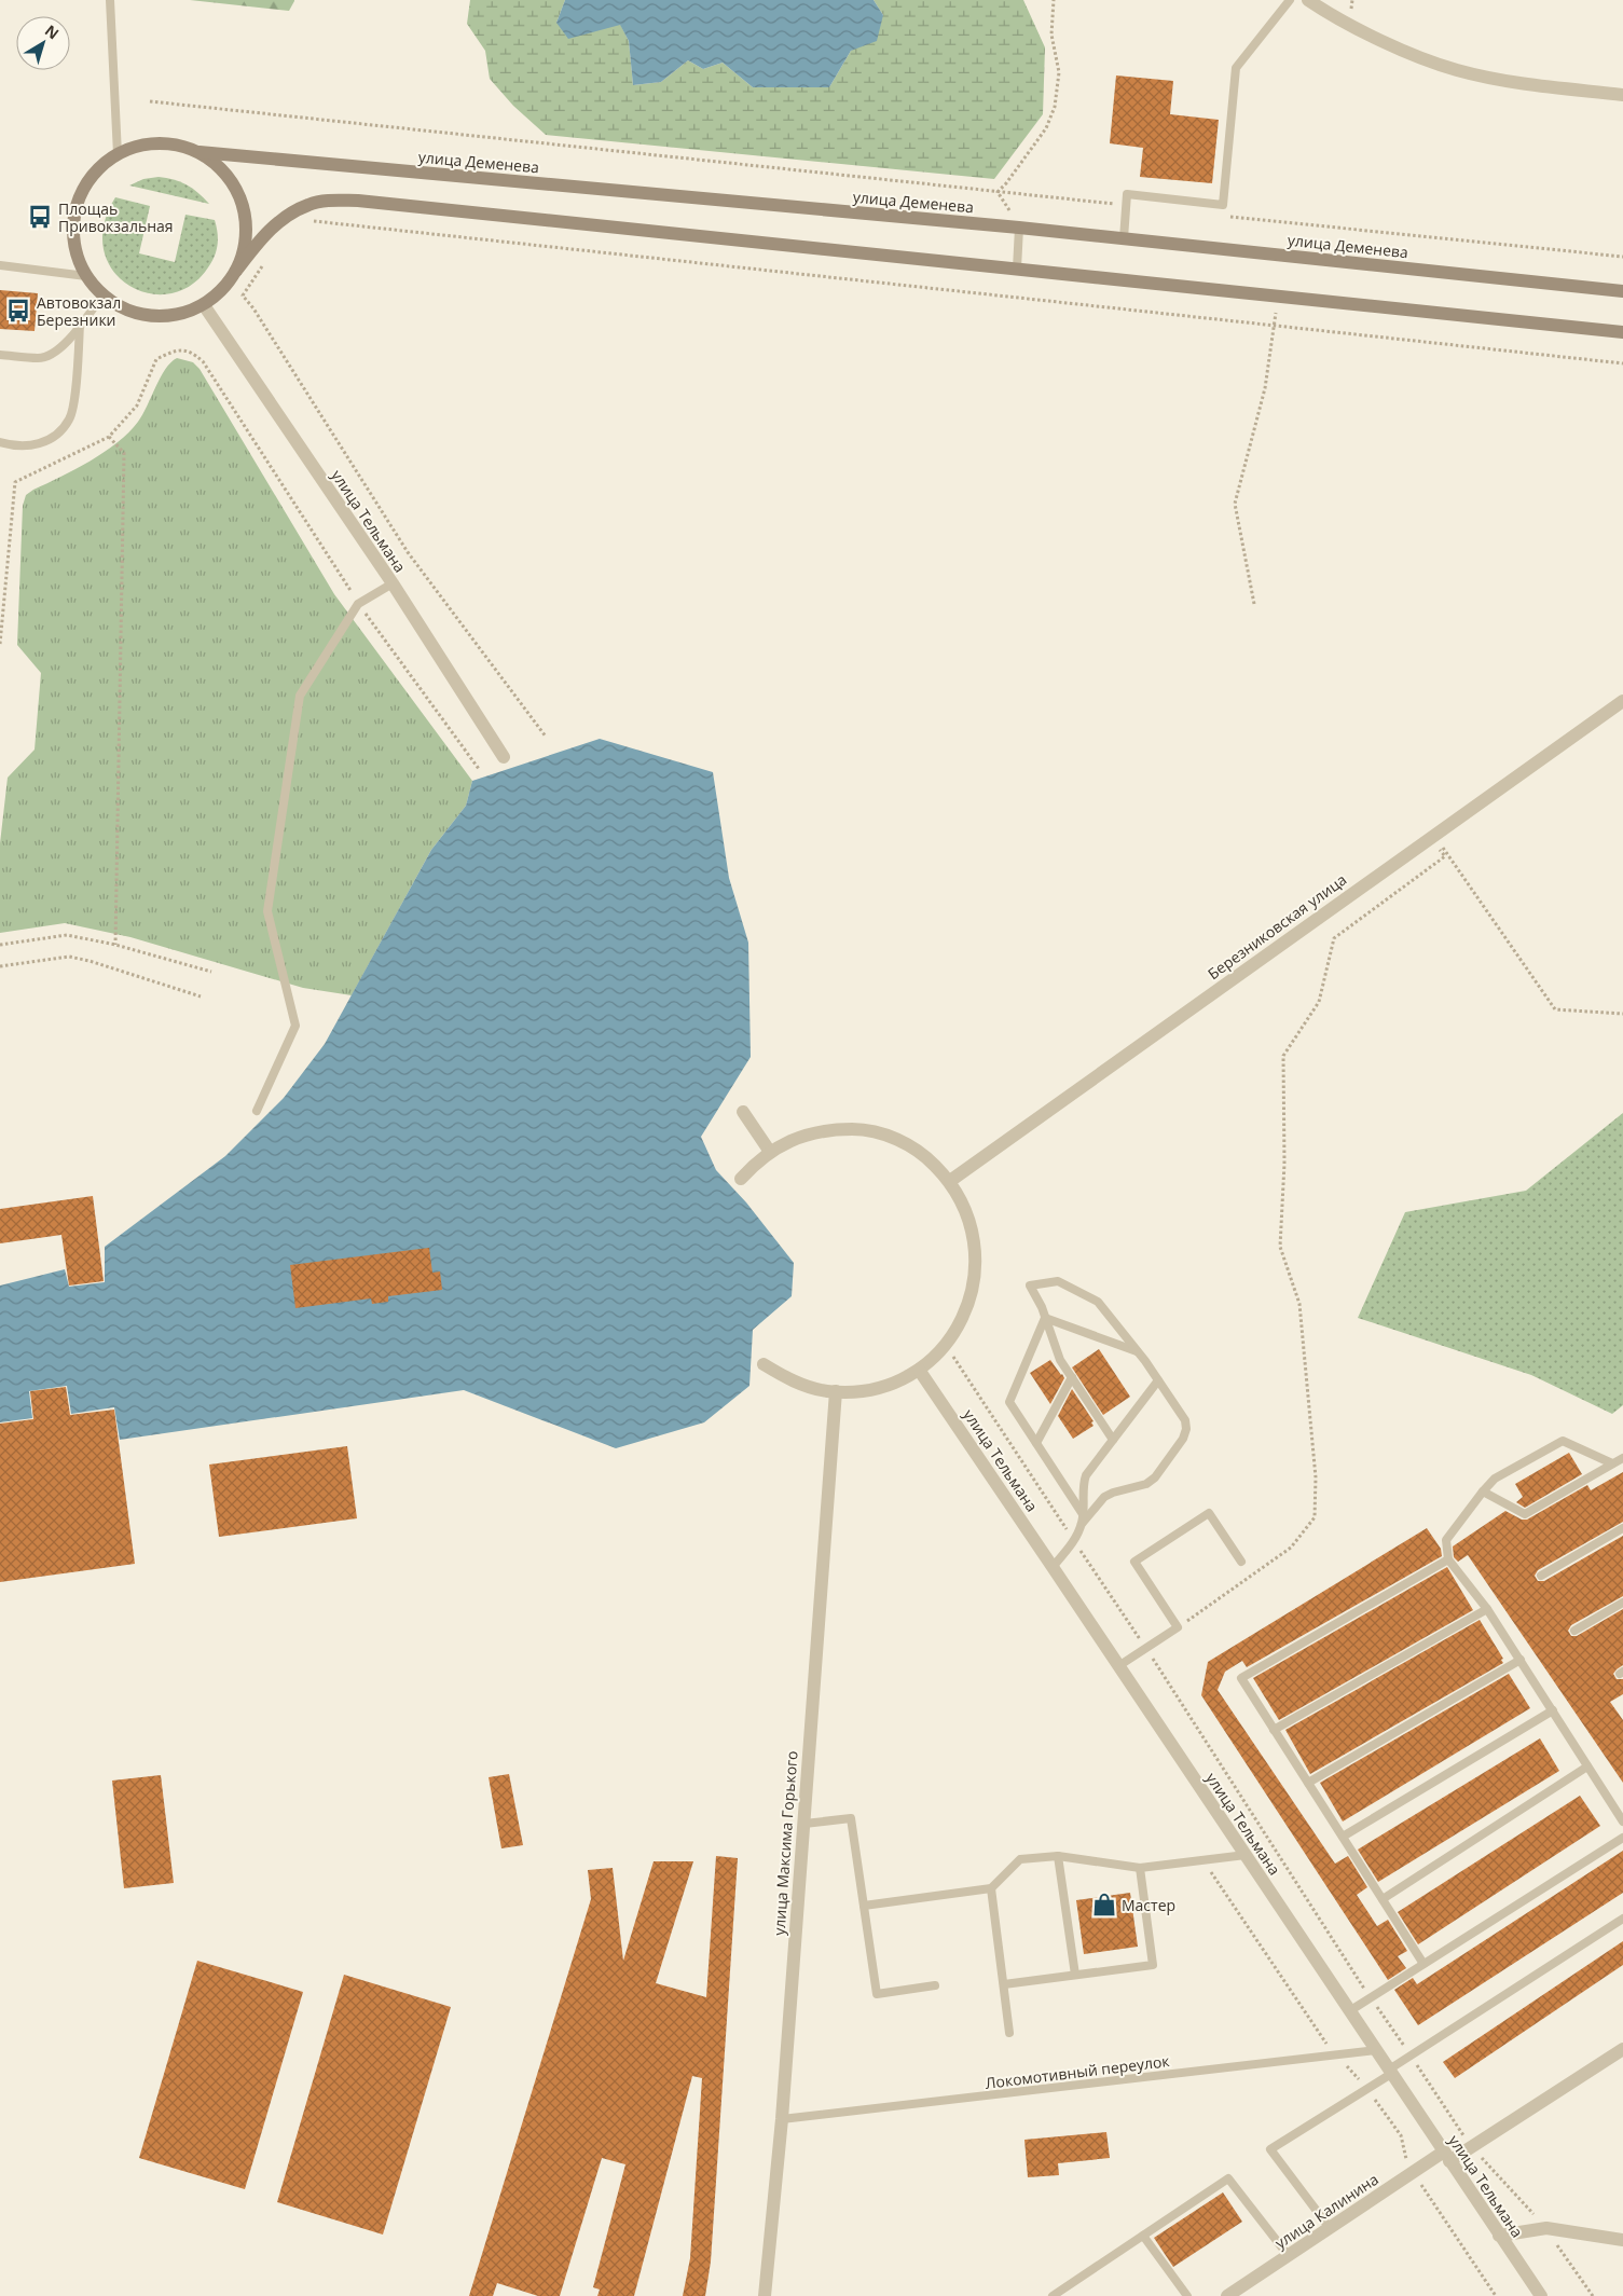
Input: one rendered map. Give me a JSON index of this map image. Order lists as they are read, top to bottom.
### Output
{
  "streets": {
    "main road": ["улица Деменева"],
    "street": [
      "улица Тельмана",
      "Березниковская улица",
      "улица Максима Горького",
      "улица Калинина"
    ],
    "lane": ["Локомотивный переулок"]
  },
  "crossings": [
    ["улица Деменева", "улица Тельмана"],
    ["улица Тельмана", "Локомотивный переулок"],
    ["улица Тельмана", "улица Калинина"],
    ["улица Максима Горького", "Локомотивный переулок"]
  ],
  "places": {
    "bus stop": ["Площаь Привокзальная", "Автовокзал Березники"],
    "shop": ["Мастер"]
  },
  "north": "top right"
}
